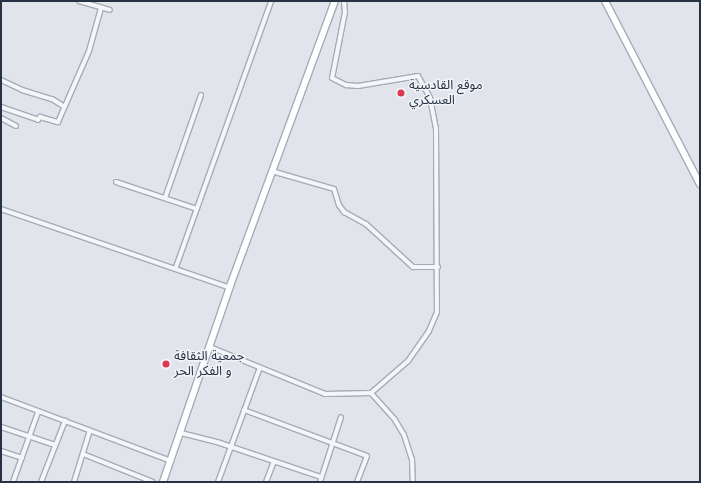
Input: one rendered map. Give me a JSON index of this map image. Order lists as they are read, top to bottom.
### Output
{
  "places": ["موقع القادسية العسكري", "جمعية الثقافة و الفكر الحر"]
}
